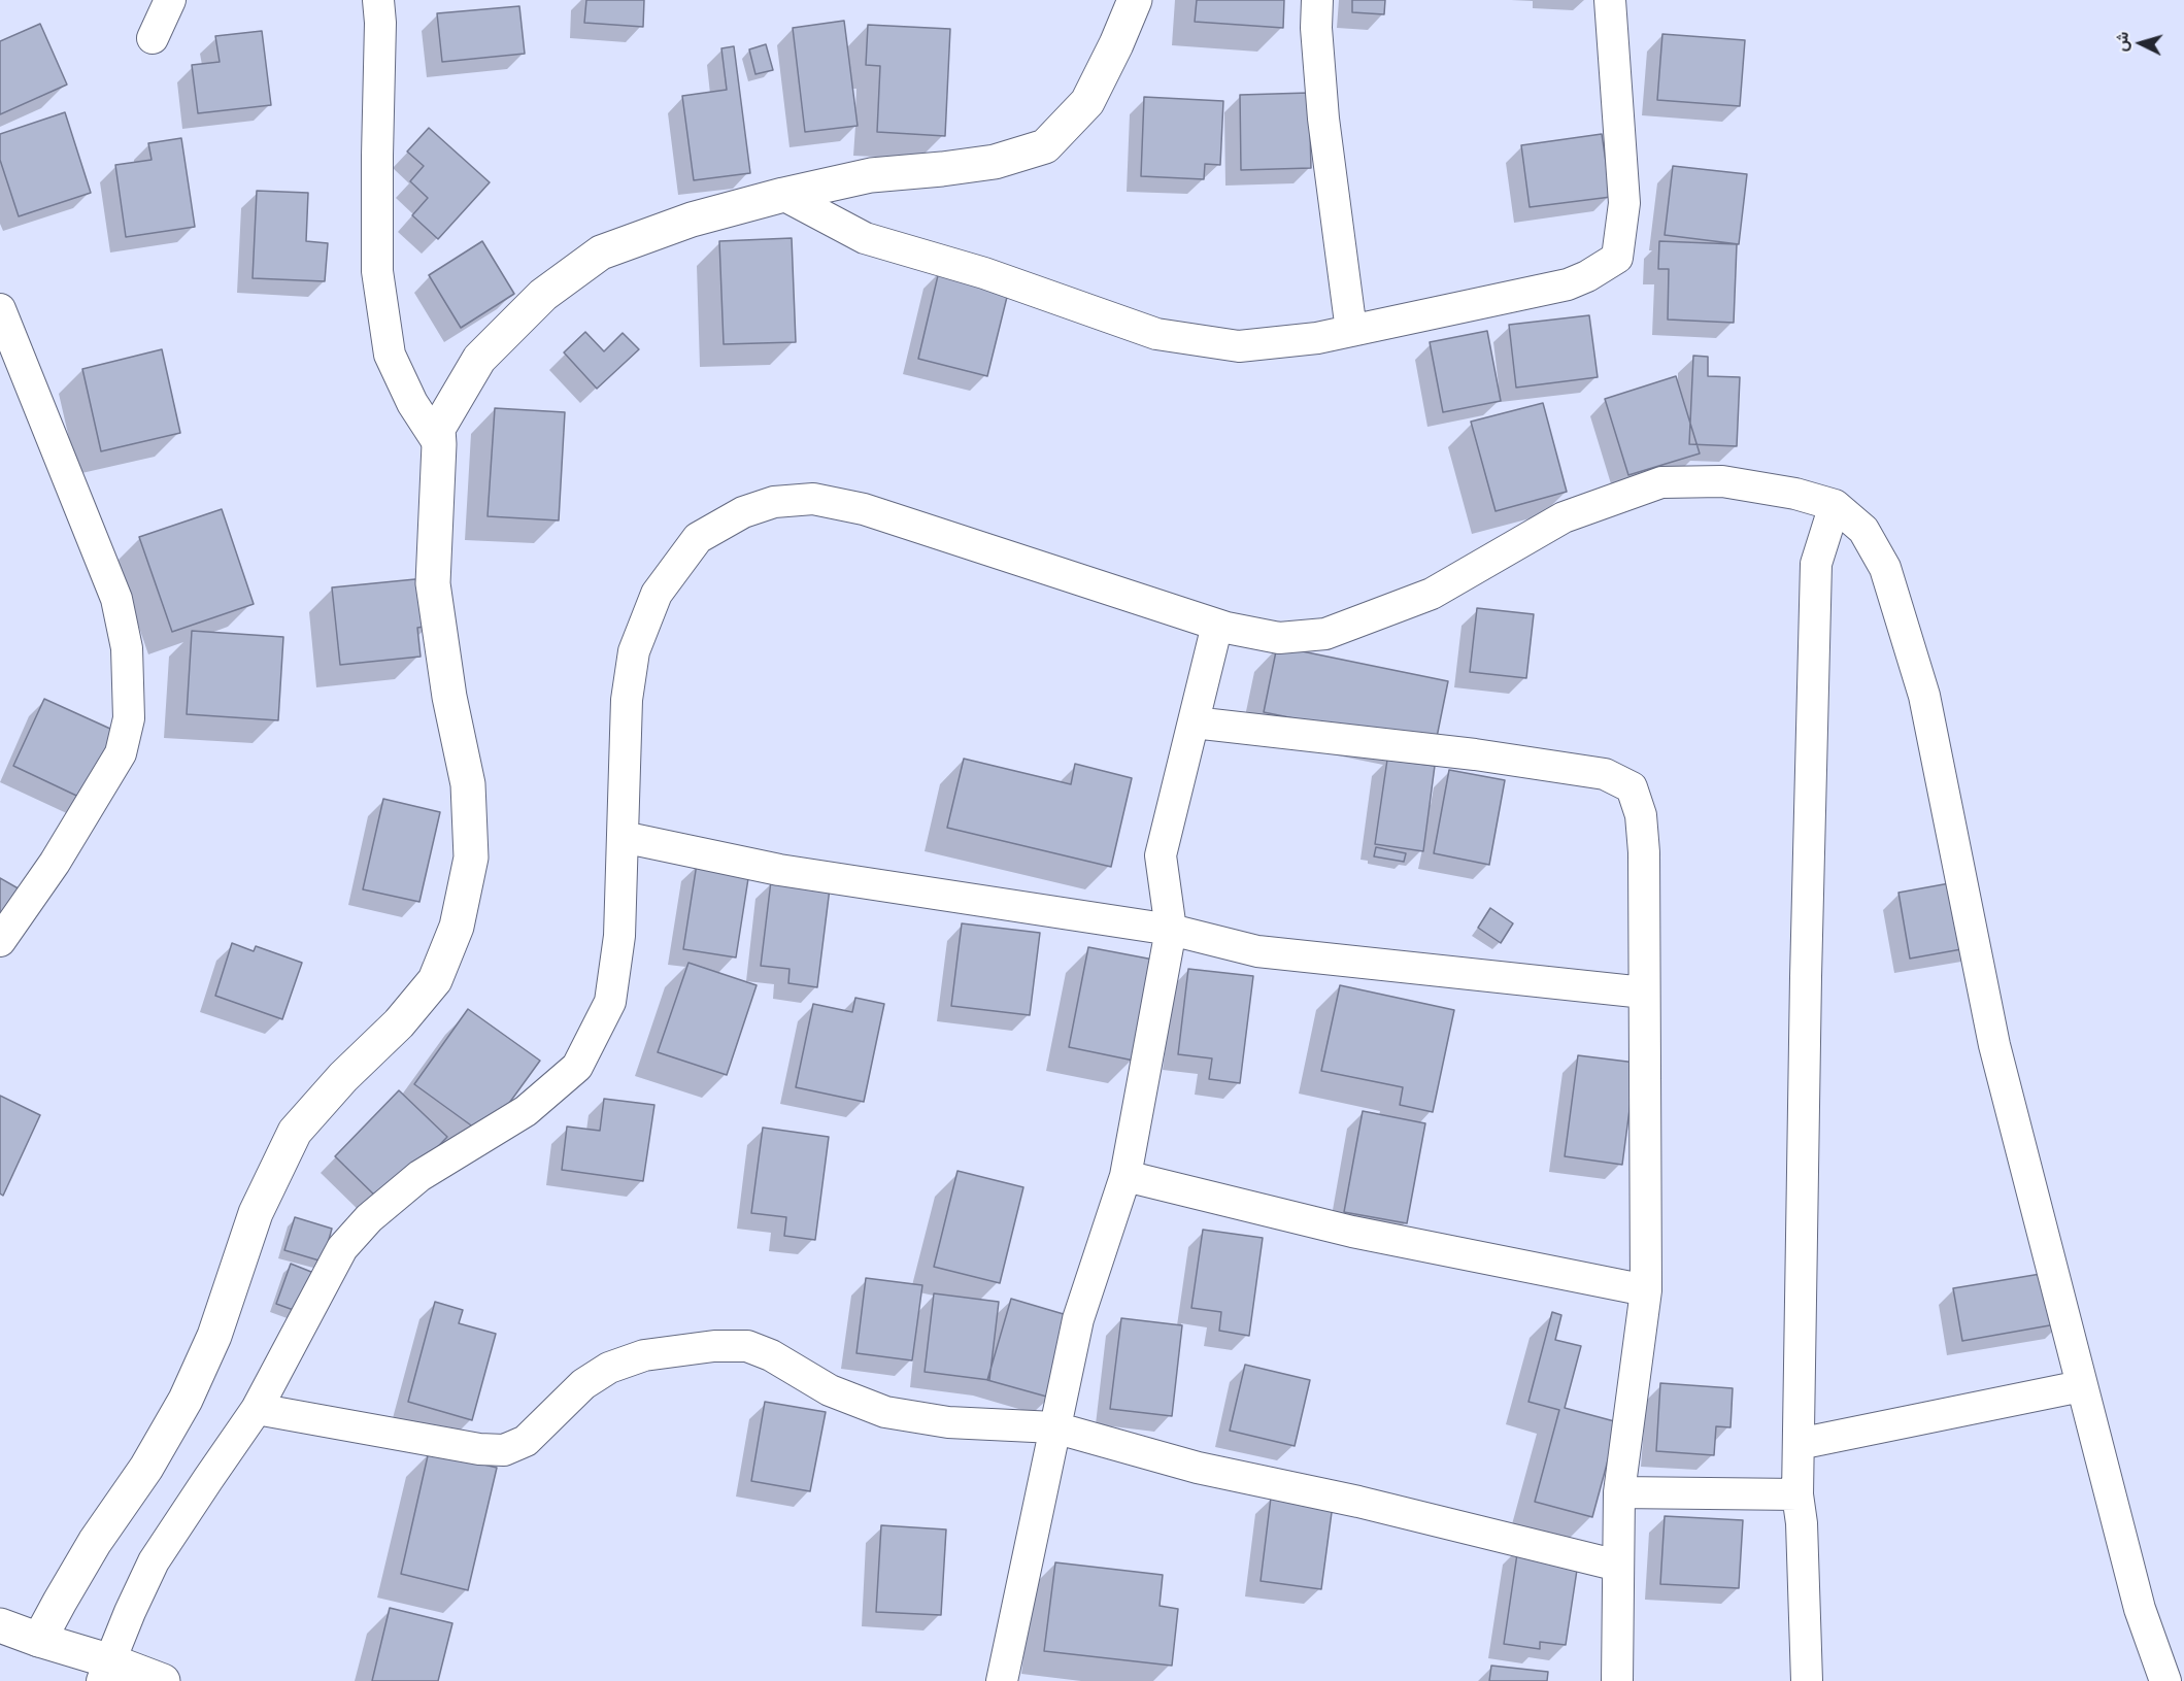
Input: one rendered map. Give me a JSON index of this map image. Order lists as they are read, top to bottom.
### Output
{
  "north": "left"
}
